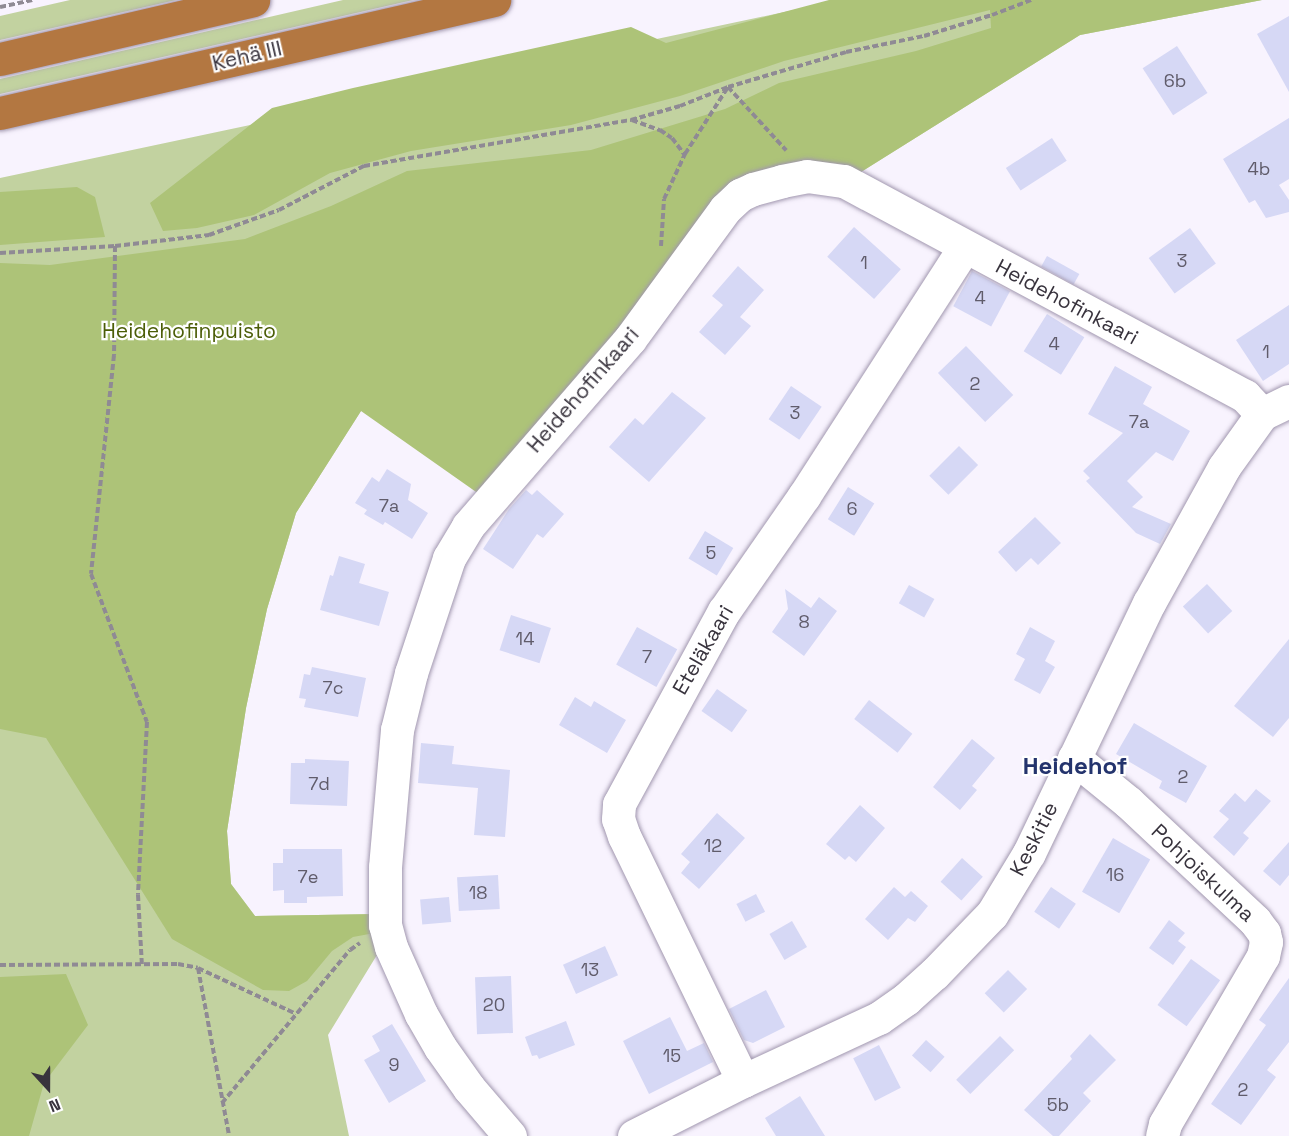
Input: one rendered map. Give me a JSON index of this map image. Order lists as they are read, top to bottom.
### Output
{
  "streets": {
    "highway": ["Kehä III"],
    "street": [
      "Heidehofinkaari",
      "Eteläkaari",
      "Keskitie",
      "Pohjoiskulma"
    ]
  },
  "crossings": [
    ["Heidehofinkaari", "Eteläkaari"],
    ["Heidehofinkaari", "Keskitie"],
    ["Eteläkaari", "Keskitie"],
    ["Keskitie", "Pohjoiskulma"]
  ],
  "districts": ["Heidehof"],
  "parks": ["Heidehofinpuisto"],
  "house_numbers": [
    "6b",
    "4b",
    "3",
    "1",
    "4",
    "4",
    "1",
    "2",
    "3",
    "7a",
    "7a",
    "6",
    "5",
    "8",
    "14",
    "7",
    "7c",
    "2",
    "7d",
    "12",
    "16",
    "7e",
    "18",
    "13",
    "20",
    "15",
    "9",
    "2",
    "5b"
  ],
  "north": "bottom"
}
